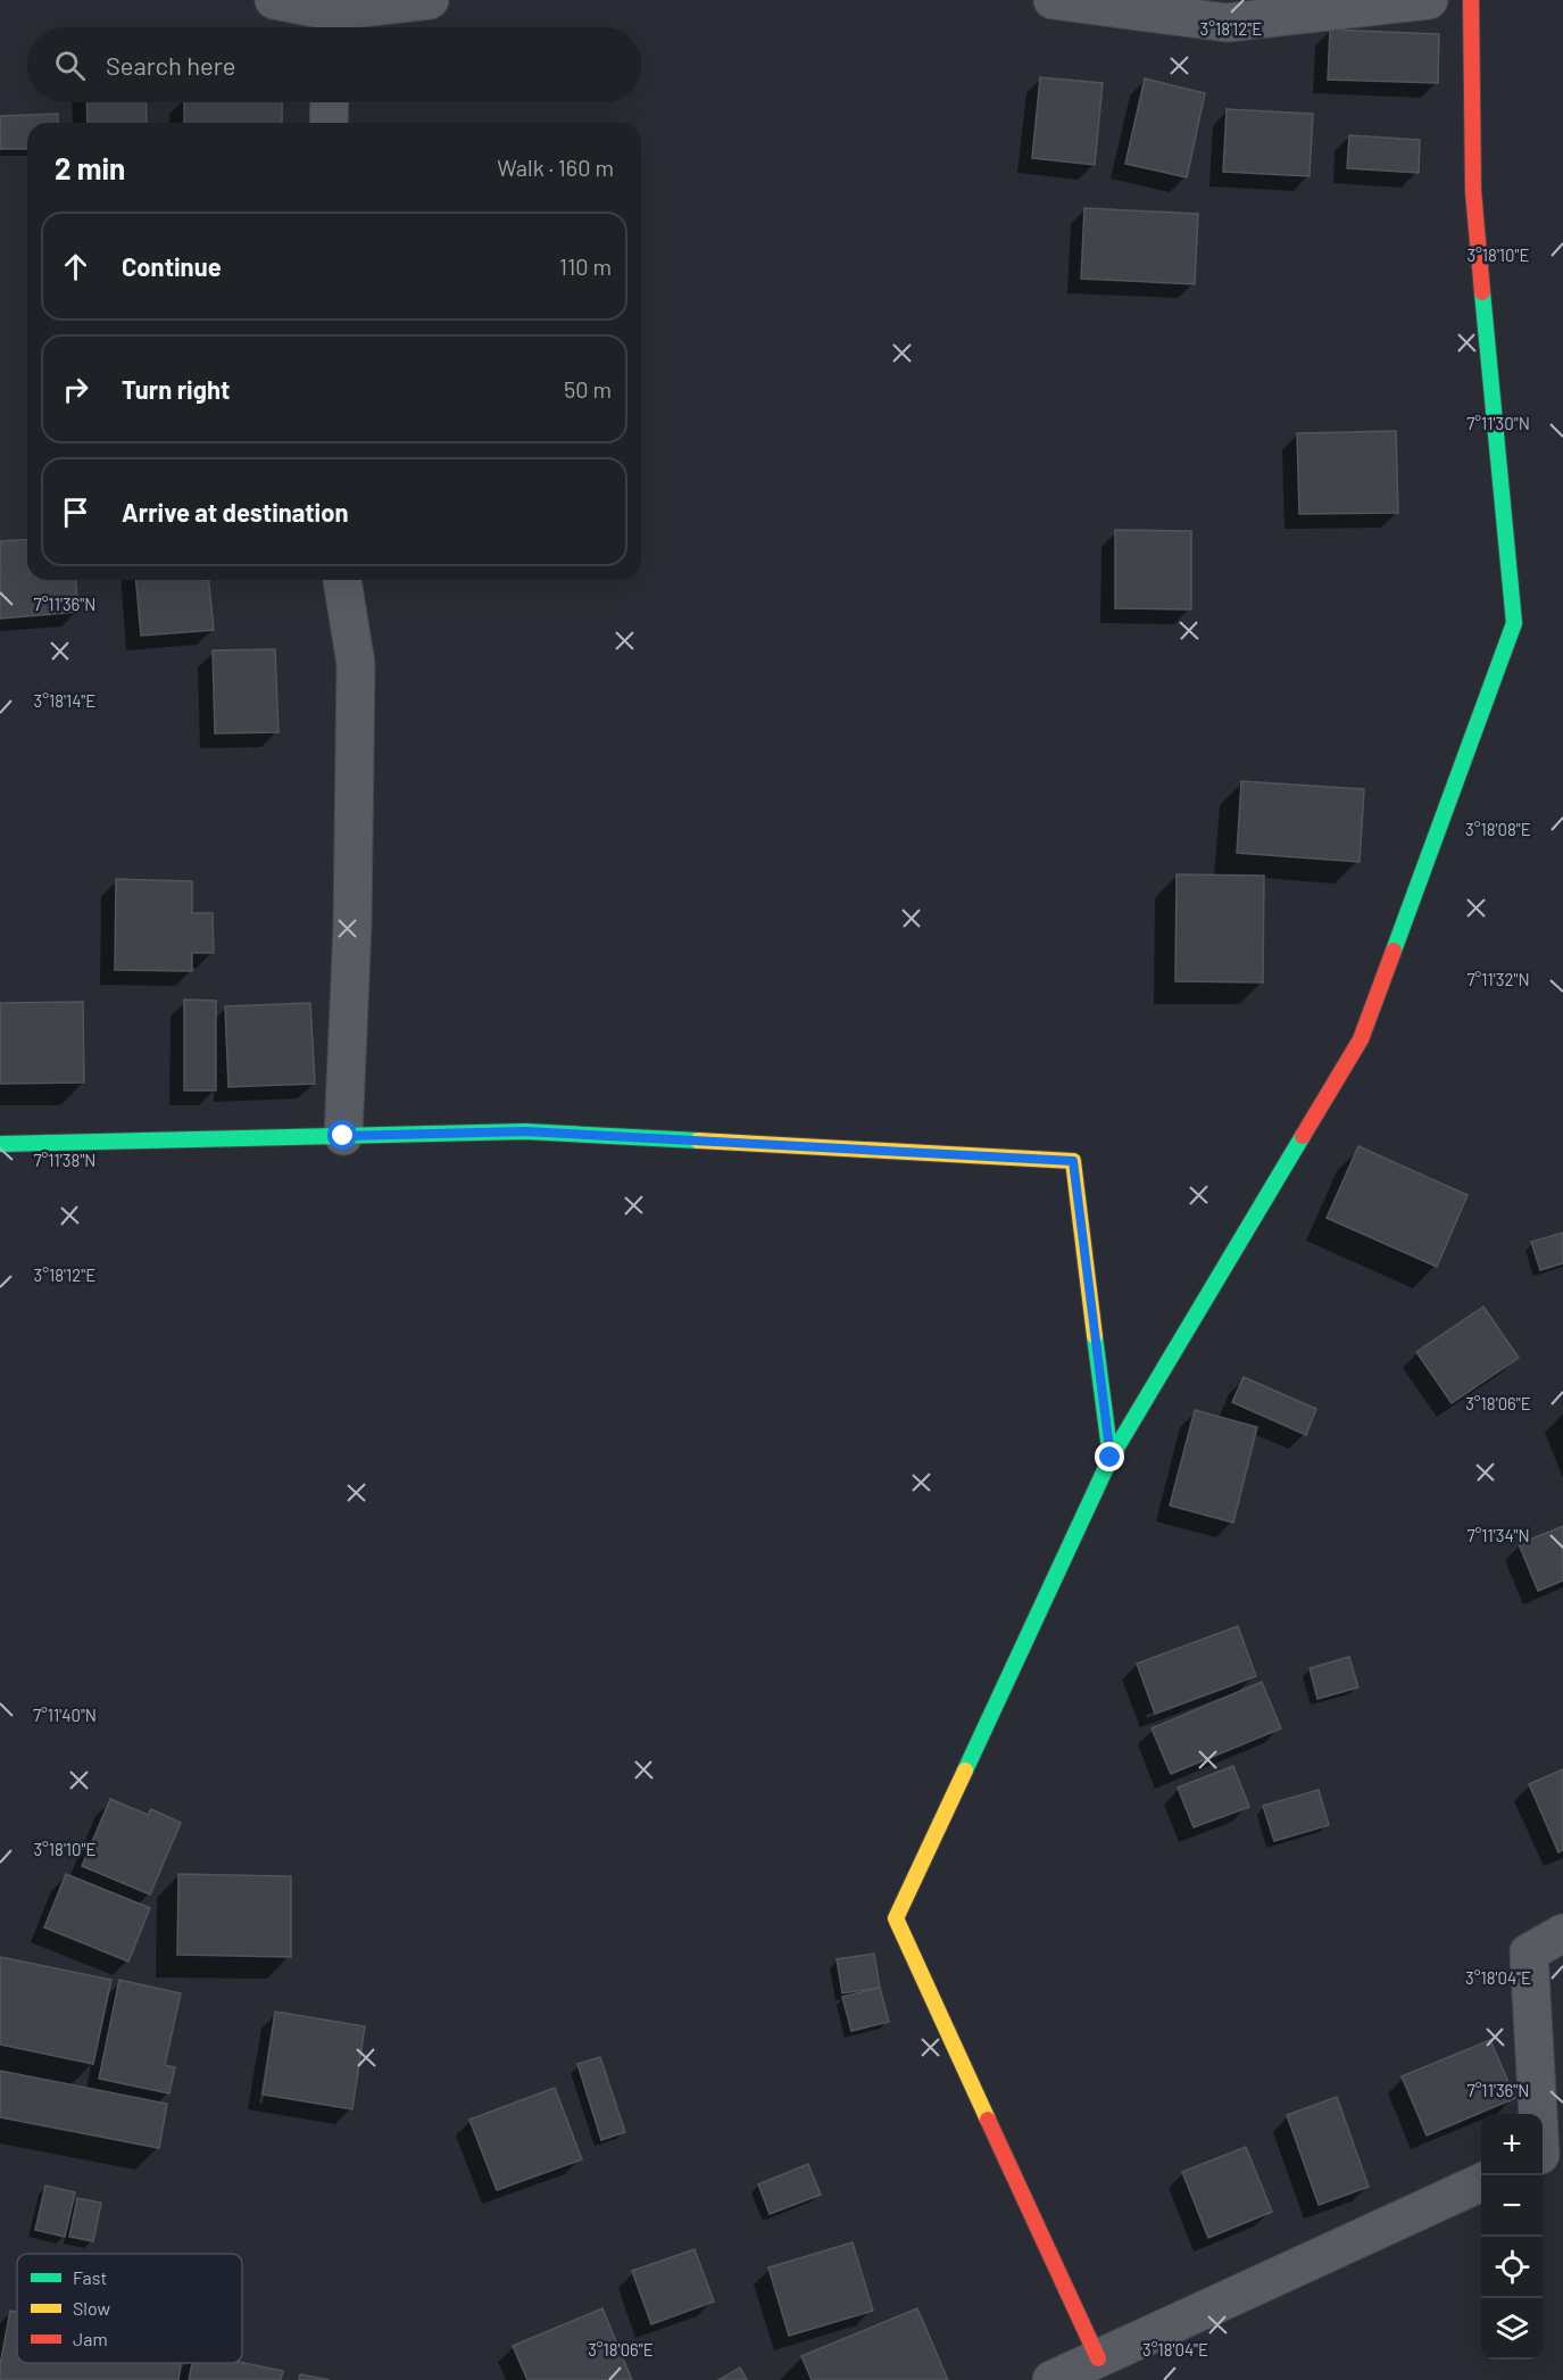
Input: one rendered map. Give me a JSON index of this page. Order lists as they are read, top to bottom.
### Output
{
  "legend": ["Fast", "Slow", "Jam"],
  "page": {
    "search": "Search here",
    "heading": ["2 min", "Walk · 160 m"],
    "list": [
      ["Continue", "110 m"],
      ["Turn right", "50 m"],
      "Arrive at destination"
    ],
    "map_buttons": ["+", "−"]
  },
  "coordinates": [
    "3°18'12\"E",
    "3°18'10\"E",
    "7°11'30\"N",
    "7°11'36\"N",
    "3°18'14\"E",
    "3°18'08\"E",
    "7°11'32\"N",
    "7°11'38\"N",
    "3°18'06\"E",
    "7°11'34\"N",
    "7°11'40\"N",
    "3°18'04\"E"
  ]
}
